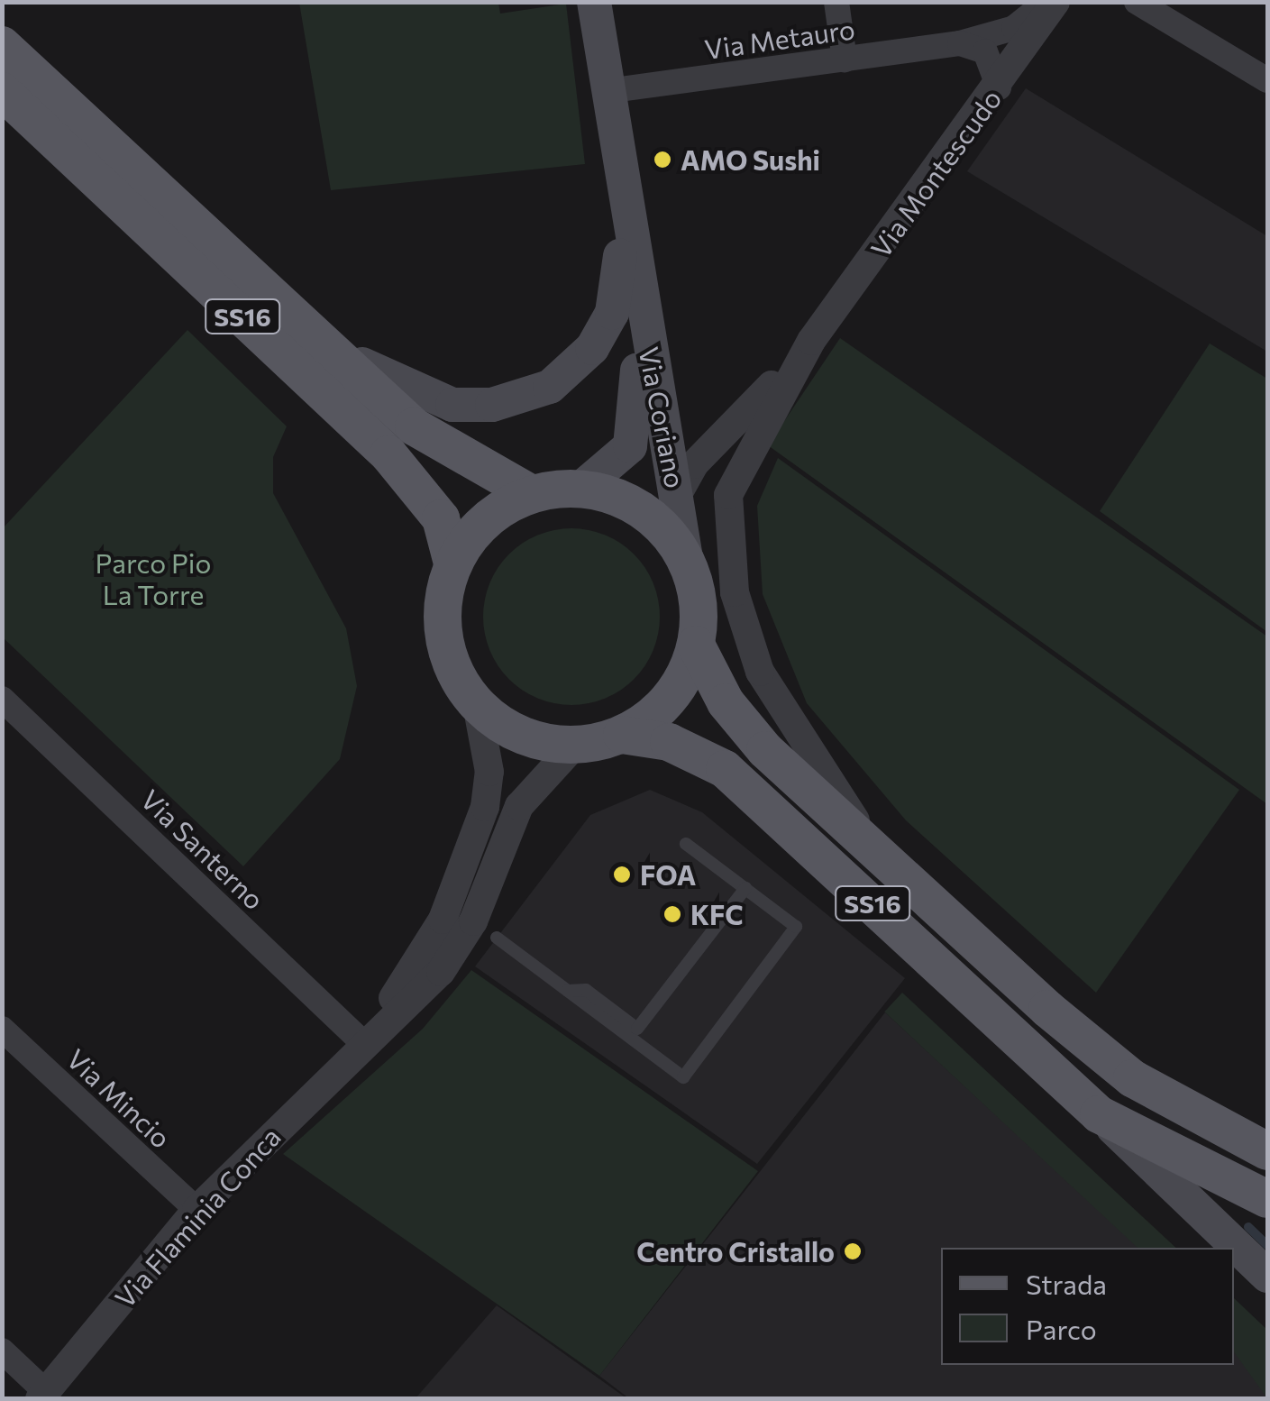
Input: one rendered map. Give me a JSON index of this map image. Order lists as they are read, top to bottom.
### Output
{
  "streets": {
    "main road": ["SS16", "Via Coriano"],
    "street": [
      "Via Metauro",
      "Via Montescudo",
      "Via Santerno",
      "Via Mincio",
      "Via Flaminia Conca"
    ]
  },
  "crossings": [
    ["Via Metauro", "Via Coriano"],
    ["Via Montescudo", "SS16"],
    ["Via Montescudo", "Via Coriano"],
    ["SS16", "Via Coriano"],
    ["SS16", "Via Flaminia Conca"],
    ["Via Coriano", "Via Flaminia Conca"],
    ["Via Santerno", "Via Flaminia Conca"],
    ["Via Mincio", "Via Flaminia Conca"]
  ],
  "parks": ["Parco Pio La Torre"],
  "places": [
    "AMO Sushi",
    "FOA",
    "KFC",
    "Centro Cristallo"
  ],
  "legend": ["Strada", "Parco"]
}
